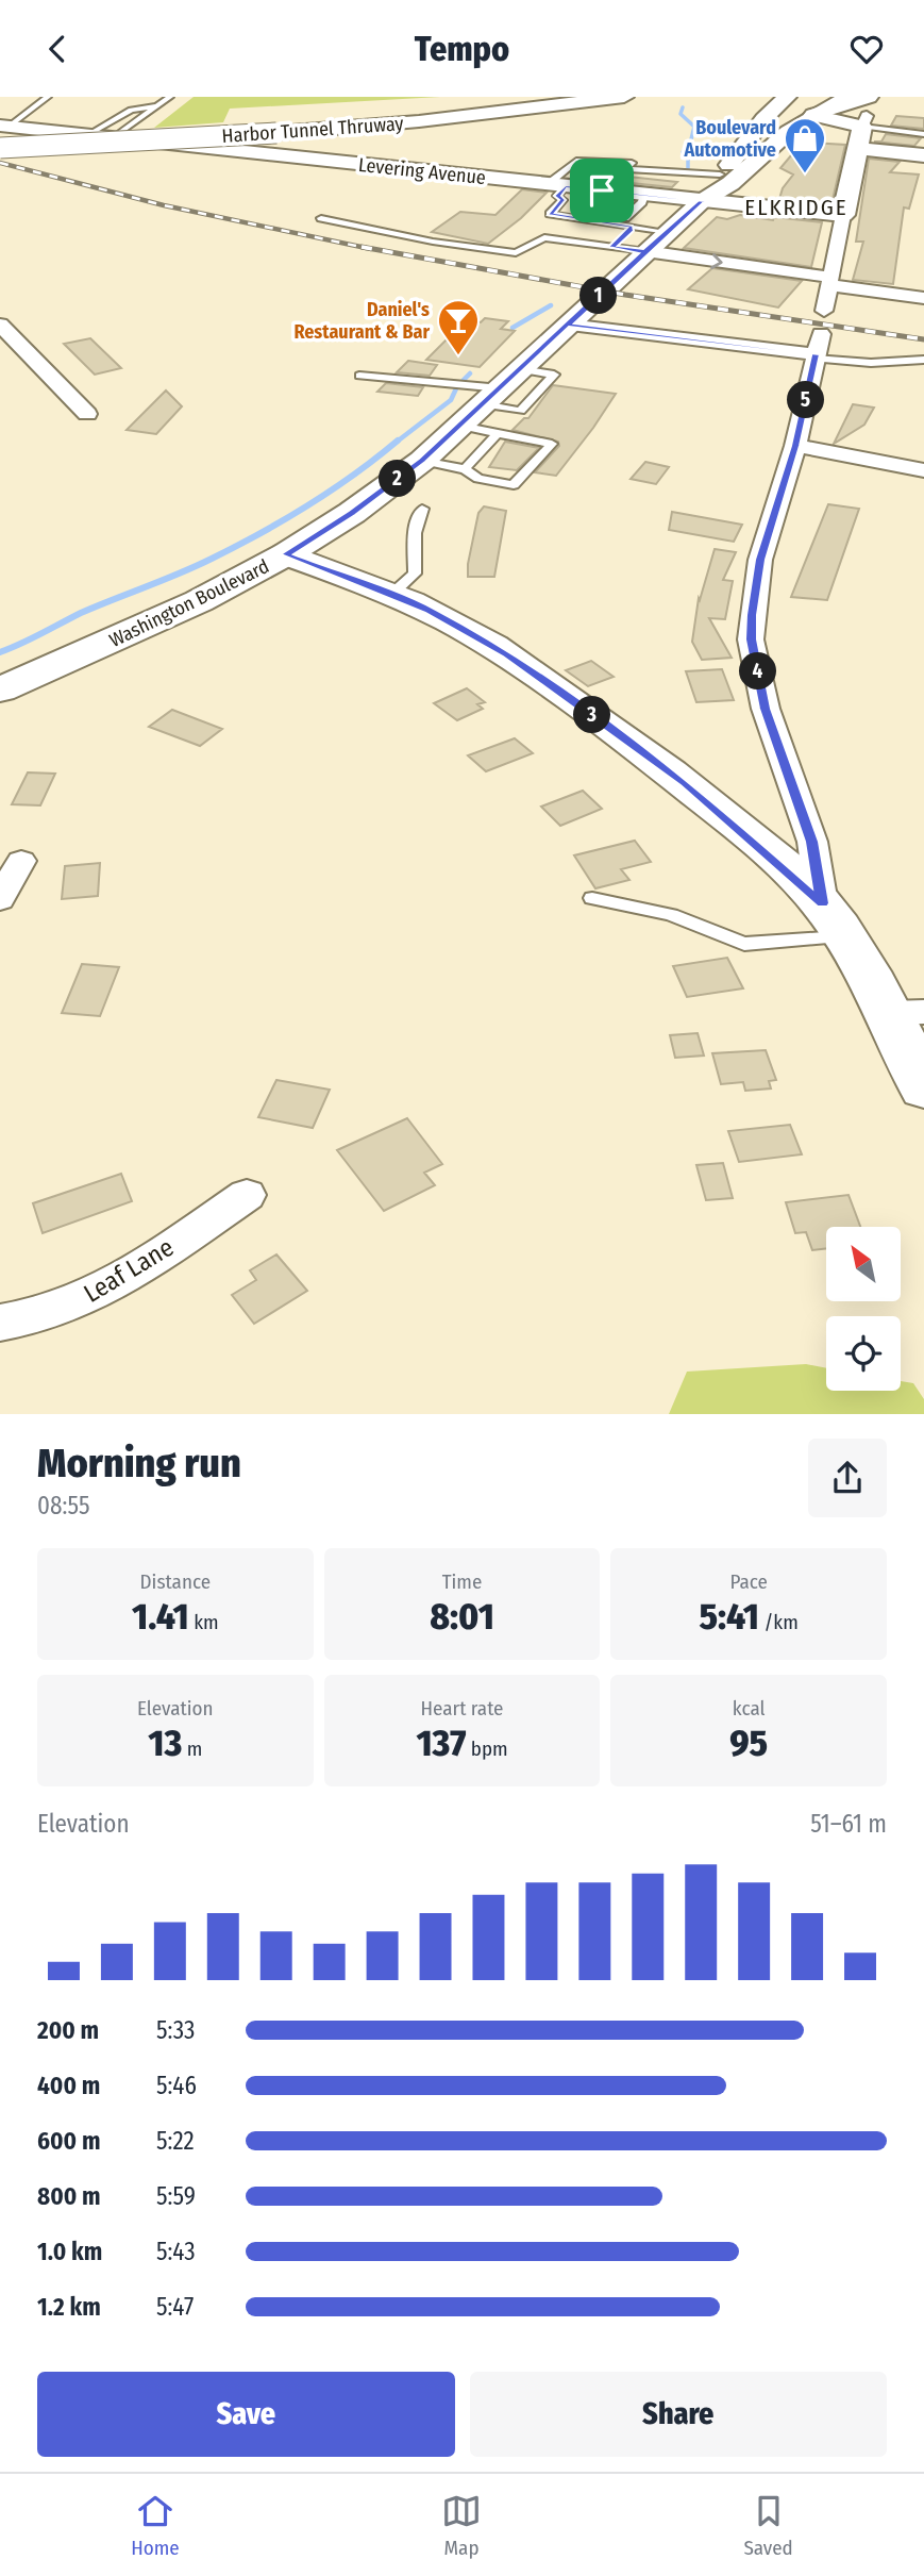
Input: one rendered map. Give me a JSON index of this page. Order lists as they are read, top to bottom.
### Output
{
  "streets": {
    "main road": ["Harbor Tunnel Thruway", "Levering Avenue", "Washington Boulevard"],
    "street": ["Leaf Lane"]
  },
  "crossings": [
    ["Harbor Tunnel Thruway", "Levering Avenue"],
    ["Levering Avenue", "Washington Boulevard"]
  ],
  "districts": ["ELKRIDGE"],
  "places": {
    "shop": ["Boulevard Automotive"],
    "bar": ["Daniel's Restaurant & Bar"]
  },
  "north": "top left",
  "page": {
    "header": "Tempo",
    "pins": [
      "1",
      "5",
      "2",
      "4",
      "3"
    ],
    "heading": ["Morning run", "08:55"],
    "stats": [
      ["Distance", "1.41 km"],
      ["Time", "8:01"],
      ["Pace", "5:41 /km"],
      ["Elevation", "13 m"],
      ["Heart rate", "137 bpm"],
      ["kcal", "95"]
    ],
    "chart": ["Elevation", "51–61 m"],
    "list": [
      {
        "name": "200 m",
        "note": "5:33"
      },
      {
        "name": "400 m",
        "note": "5:46"
      },
      {
        "name": "600 m",
        "note": "5:22"
      },
      {
        "name": "800 m",
        "note": "5:59"
      },
      {
        "name": "1.0 km",
        "note": "5:43"
      },
      {
        "name": "1.2 km",
        "note": "5:47"
      }
    ],
    "buttons": ["Save", "Share"],
    "tabs": ["Home", "Map", "Saved"]
  }
}
